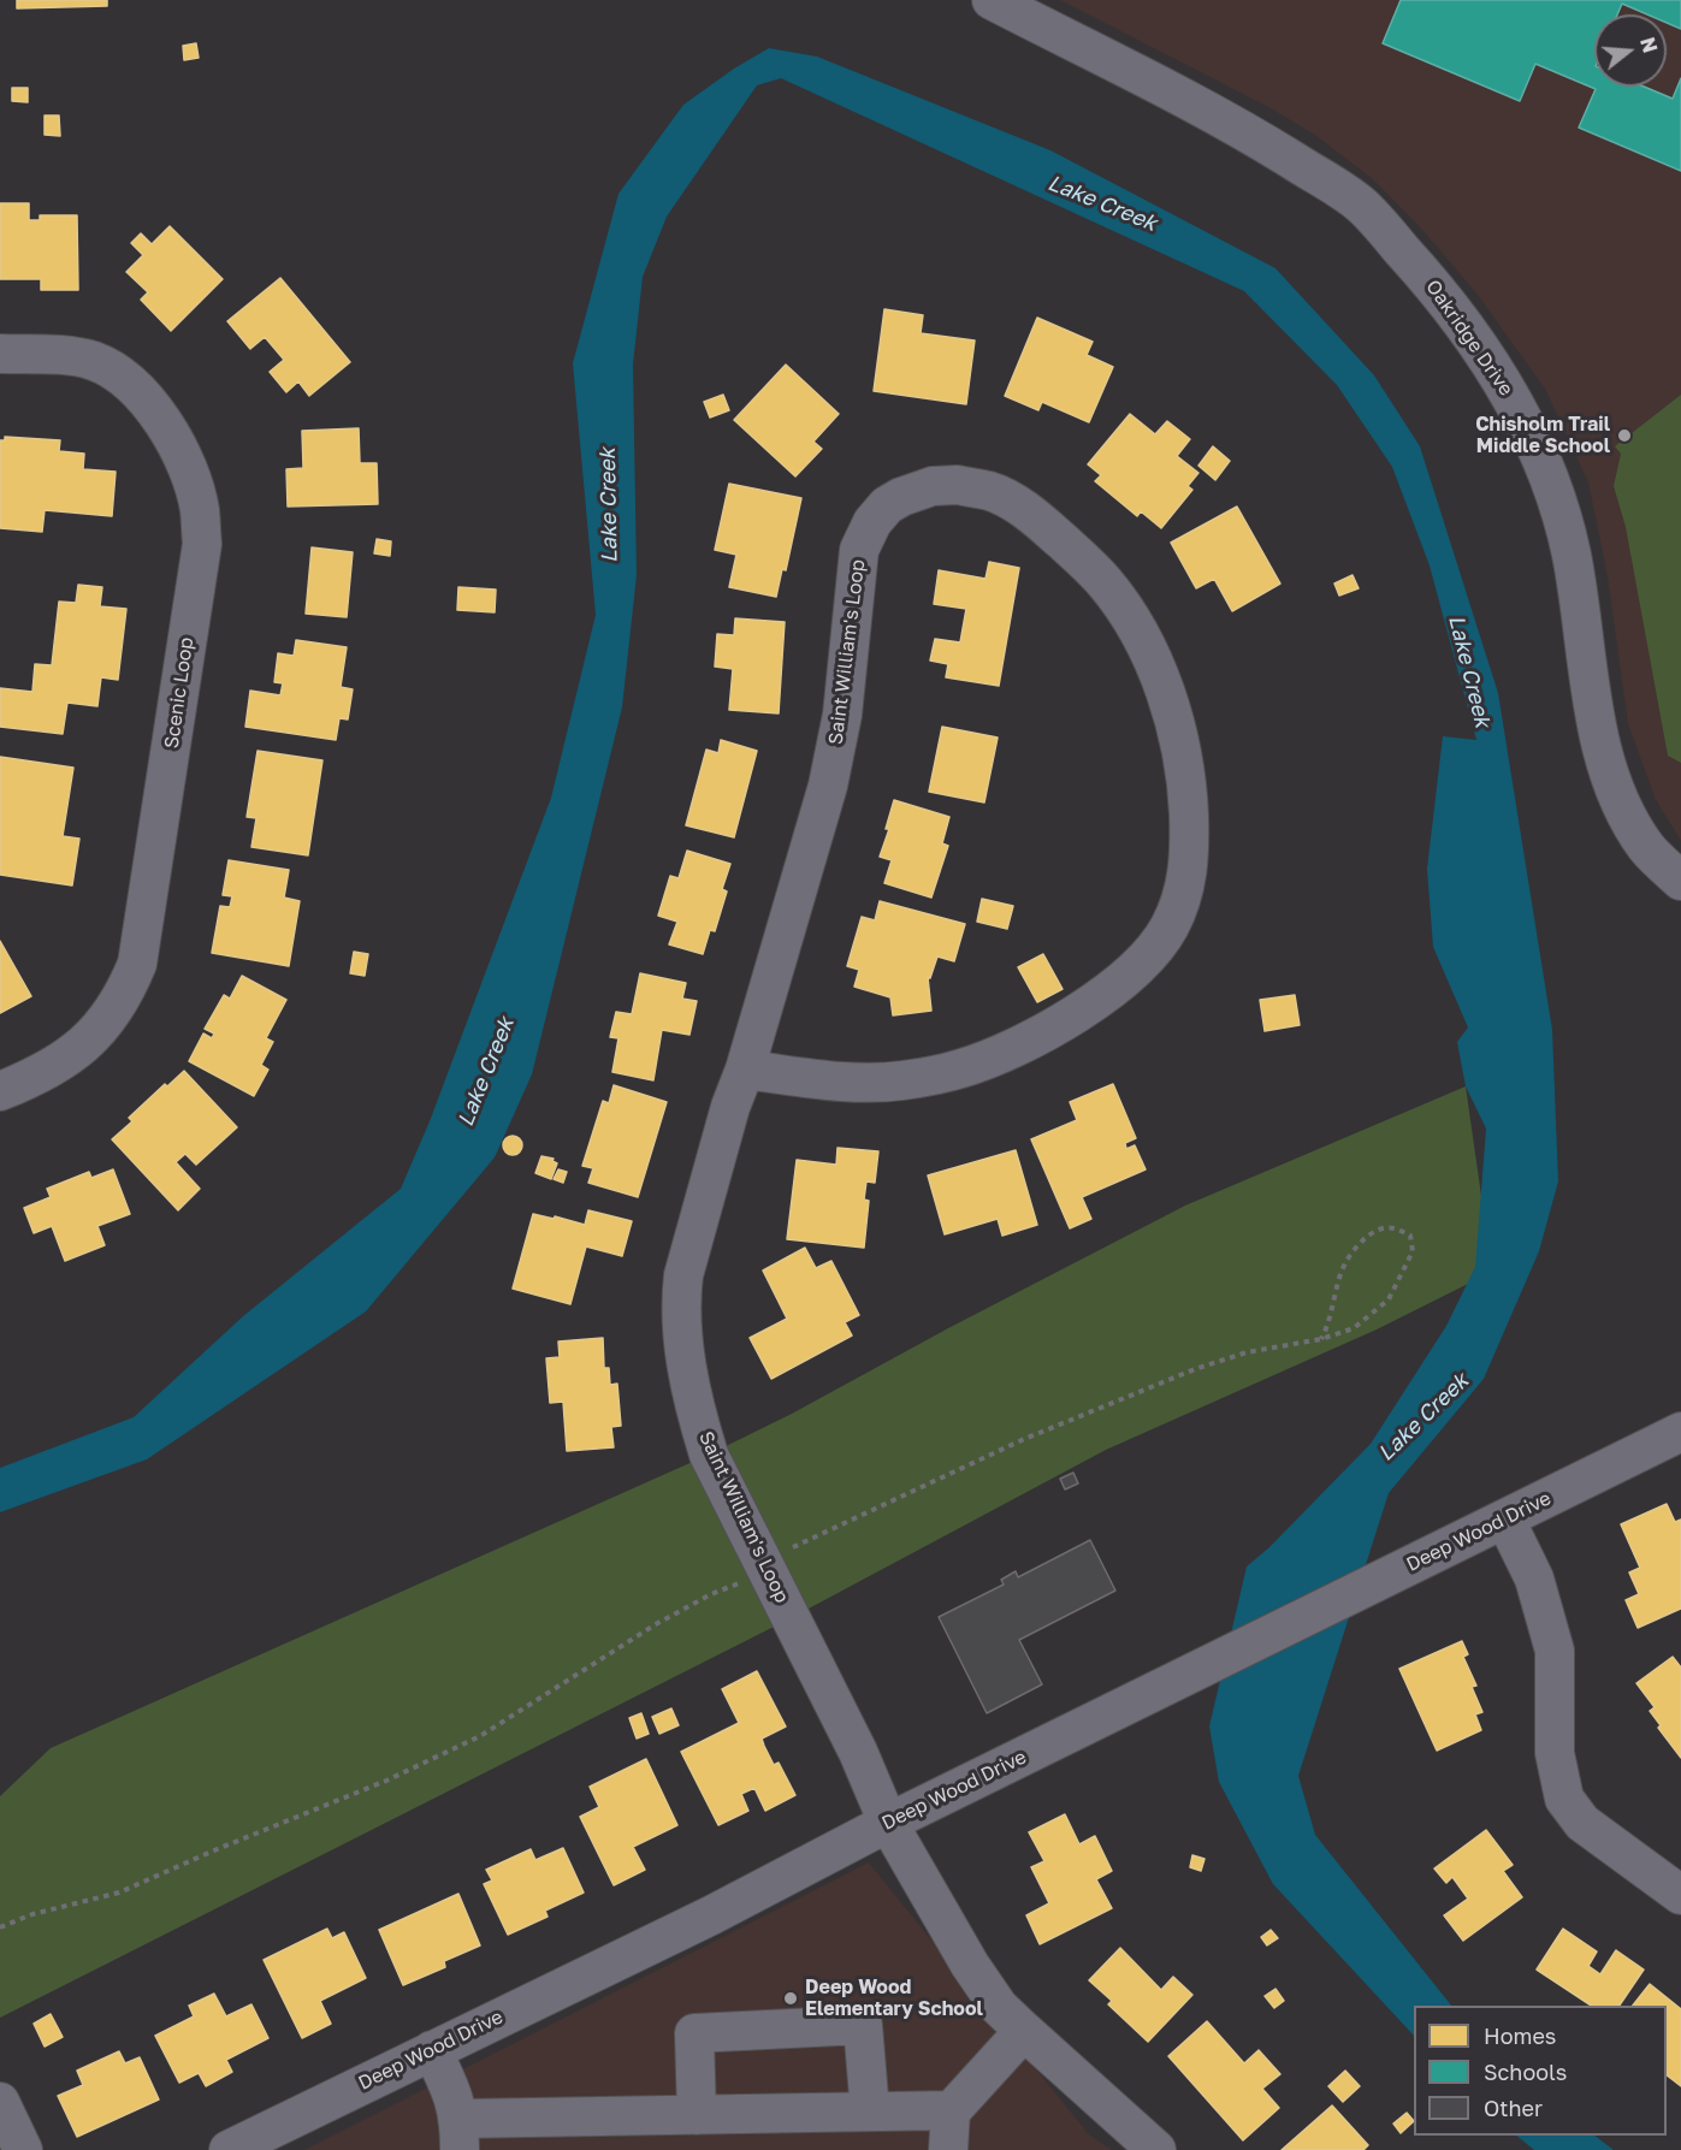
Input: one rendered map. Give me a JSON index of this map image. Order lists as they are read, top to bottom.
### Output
{
  "streets": {
    "street": [
      "Oakridge Drive",
      "Saint William's Loop",
      "Scenic Loop",
      "Deep Wood Drive"
    ]
  },
  "crossings": [
    ["Saint William's Loop", "Deep Wood Drive"]
  ],
  "water": ["Lake Creek"],
  "places": ["Chisholm Trail Middle School", "Deep Wood Elementary School"],
  "legend": ["Homes", "Schools", "Other"],
  "north": "right"
}
